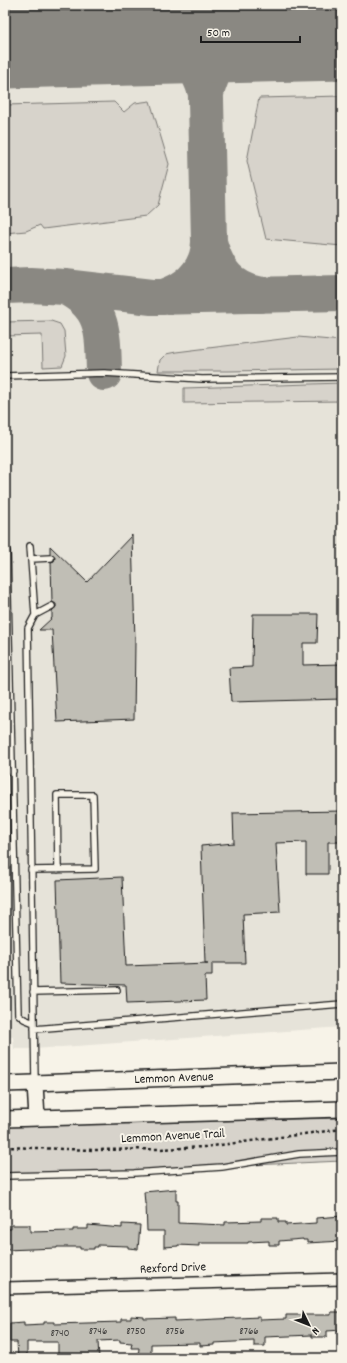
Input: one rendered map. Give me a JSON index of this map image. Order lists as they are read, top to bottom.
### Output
{
  "streets": {
    "main road": ["Lemmon Avenue"],
    "street": ["Rexford Drive"],
    "path": ["Lemmon Avenue Trail"]
  },
  "house_numbers": [
    "8746",
    "8750",
    "8756",
    "8766",
    "8740"
  ],
  "scale_bar": "50 m",
  "north": "bottom right"
}
